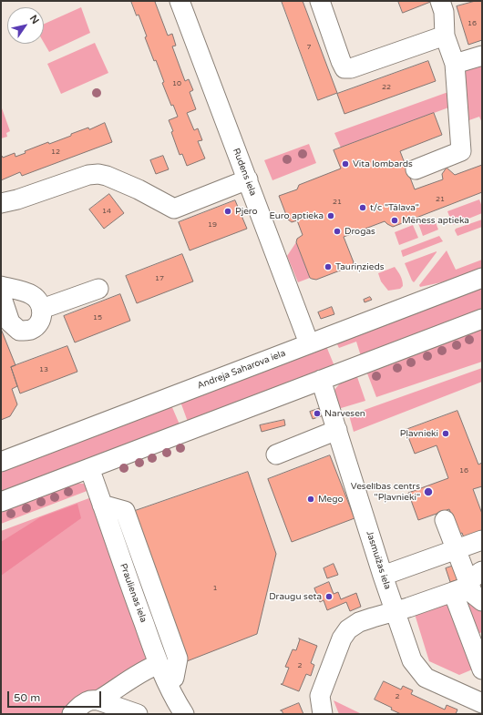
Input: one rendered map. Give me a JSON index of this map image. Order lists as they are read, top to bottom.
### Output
{
  "streets": {
    "street": [
      "Rudens iela",
      "Andreja Saharova iela",
      "Jasmuižas iela",
      "Praulienas iela"
    ]
  },
  "crossings": [
    ["Rudens iela", "Andreja Saharova iela"]
  ],
  "places": [
    "Vita lombards",
    "t/c \"Tālava\"",
    "Pjero",
    "Euro aptieka",
    "Mēness aptieka",
    "Drogas",
    "Tauriņzieds",
    "Narvesen",
    "Pļavnieki",
    "Veselības centrs \"Pļavnieki\"",
    "Mego",
    "Draugu seta"
  ],
  "house_numbers": [
    "16",
    "7",
    "10",
    "22",
    "12",
    "21",
    "21",
    "14",
    "19",
    "17",
    "15",
    "13",
    "16",
    "1",
    "2",
    "2"
  ],
  "scale_bar": "50 m",
  "north": "top right"
}
